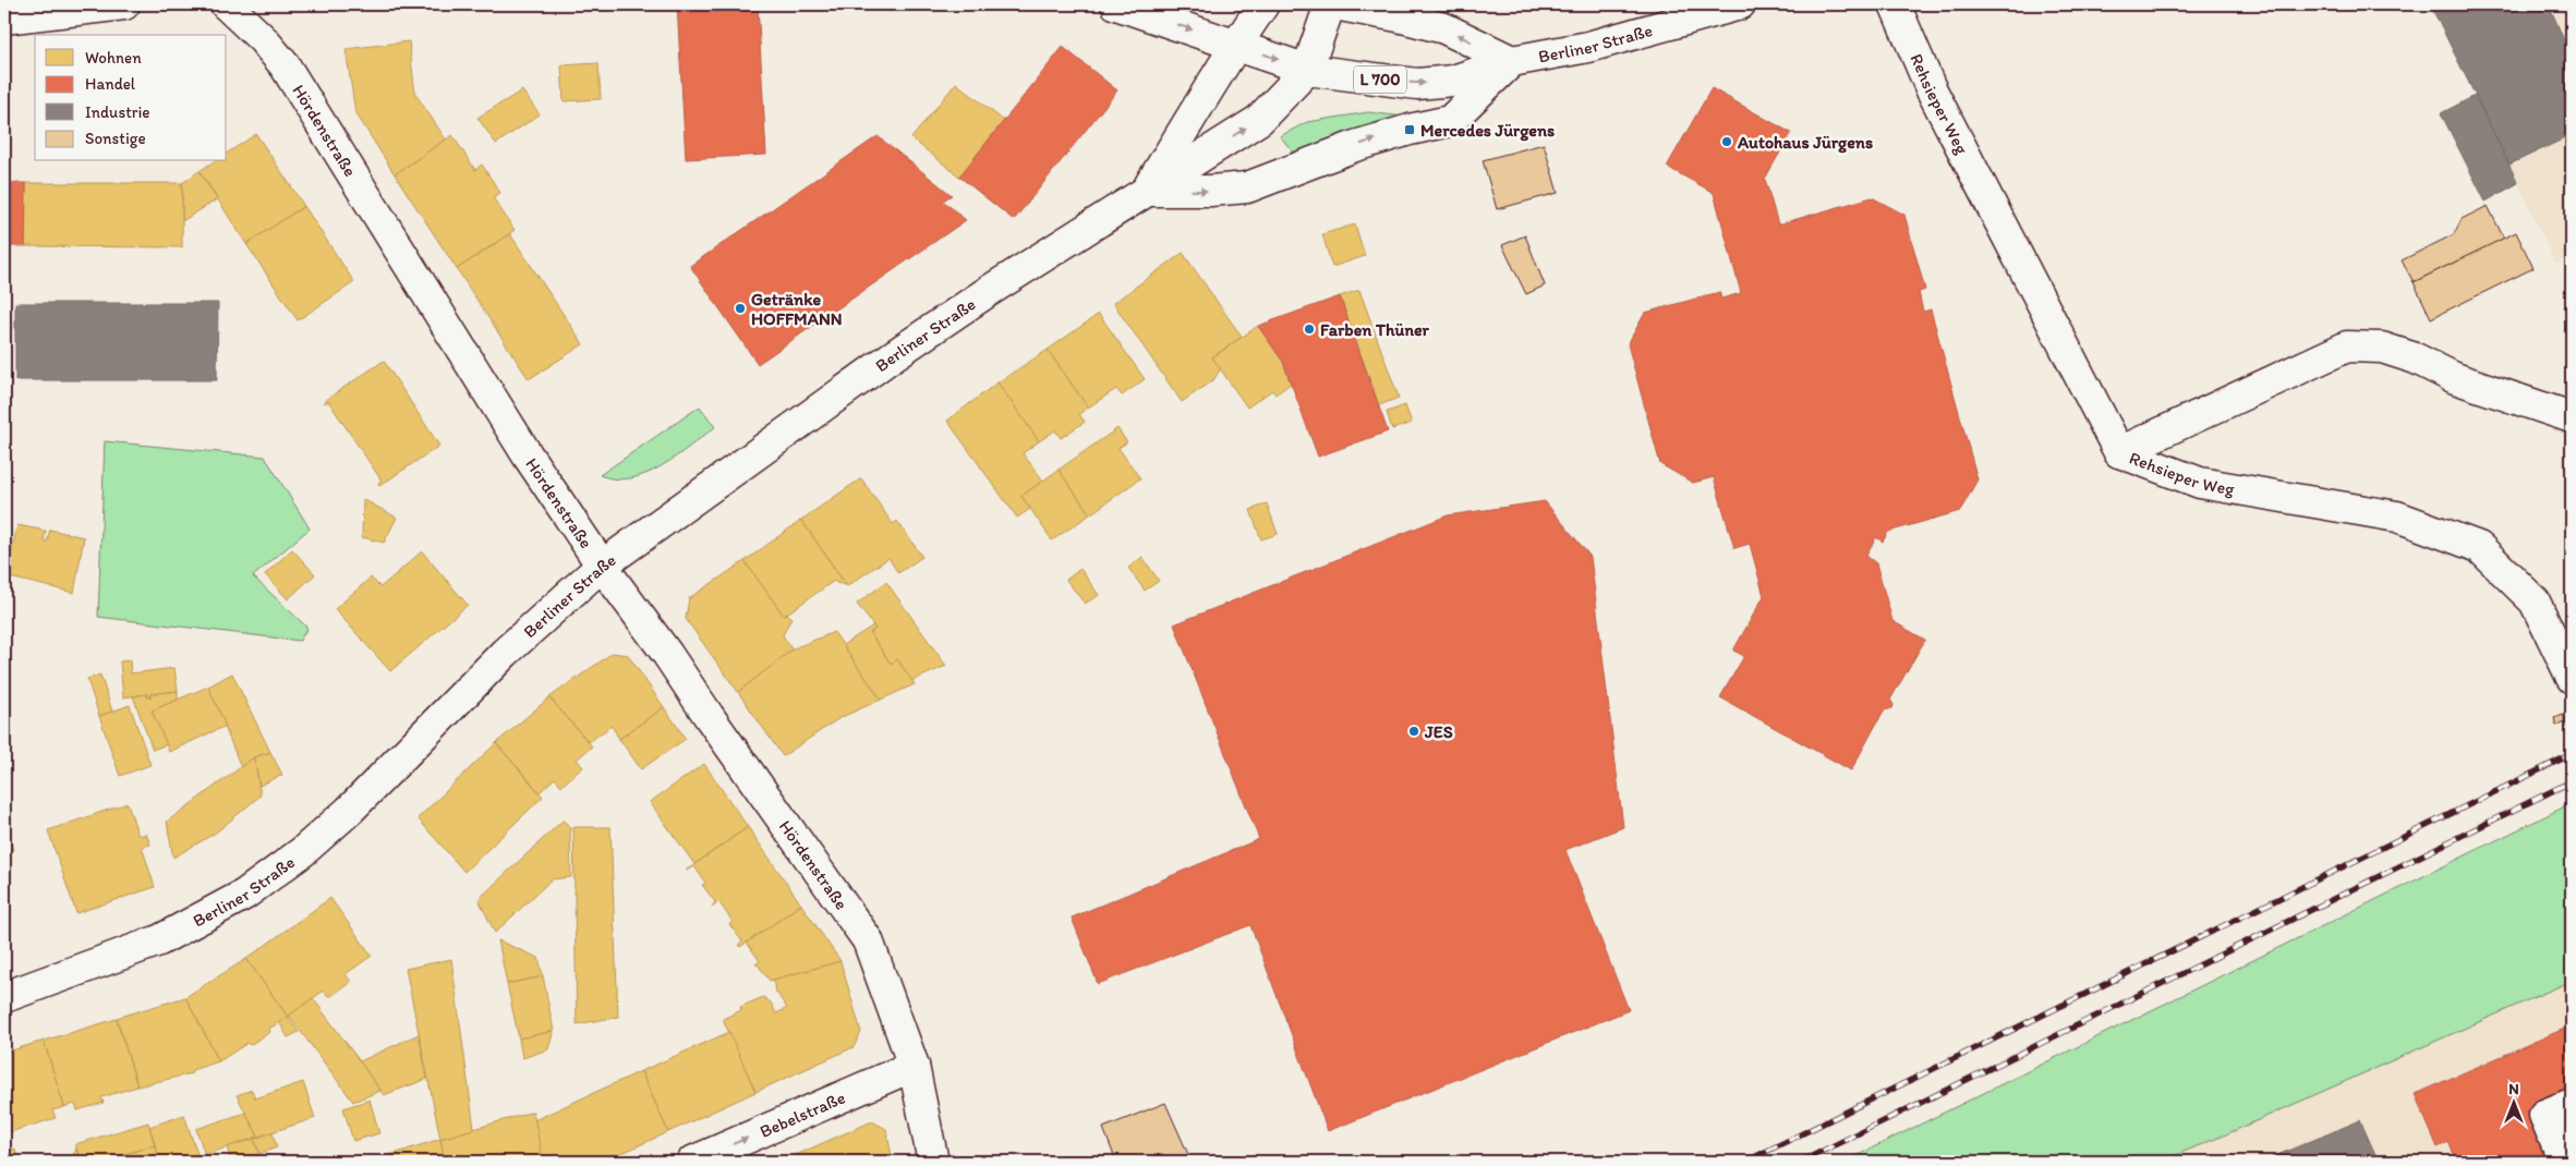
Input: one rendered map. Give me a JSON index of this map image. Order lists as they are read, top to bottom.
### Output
{
  "streets": {
    "street": [
      "Berliner Straße",
      "L 700",
      "Rehsieper Weg",
      "Hördenstraße",
      "Bebelstraße"
    ]
  },
  "crossings": [
    ["Berliner Straße", "L 700"],
    ["Berliner Straße", "Hördenstraße"],
    ["Hördenstraße", "Bebelstraße"]
  ],
  "one_way": ["Bebelstraße"],
  "places": {
    "transit": ["Mercedes Jürgens"],
    "other": [
      "Autohaus Jürgens",
      "Getränke HOFFMANN",
      "Farben Thüner",
      "JES"
    ]
  },
  "legend": [
    "Wohnen",
    "Handel",
    "Industrie",
    "Sonstige"
  ],
  "north": "top"
}
